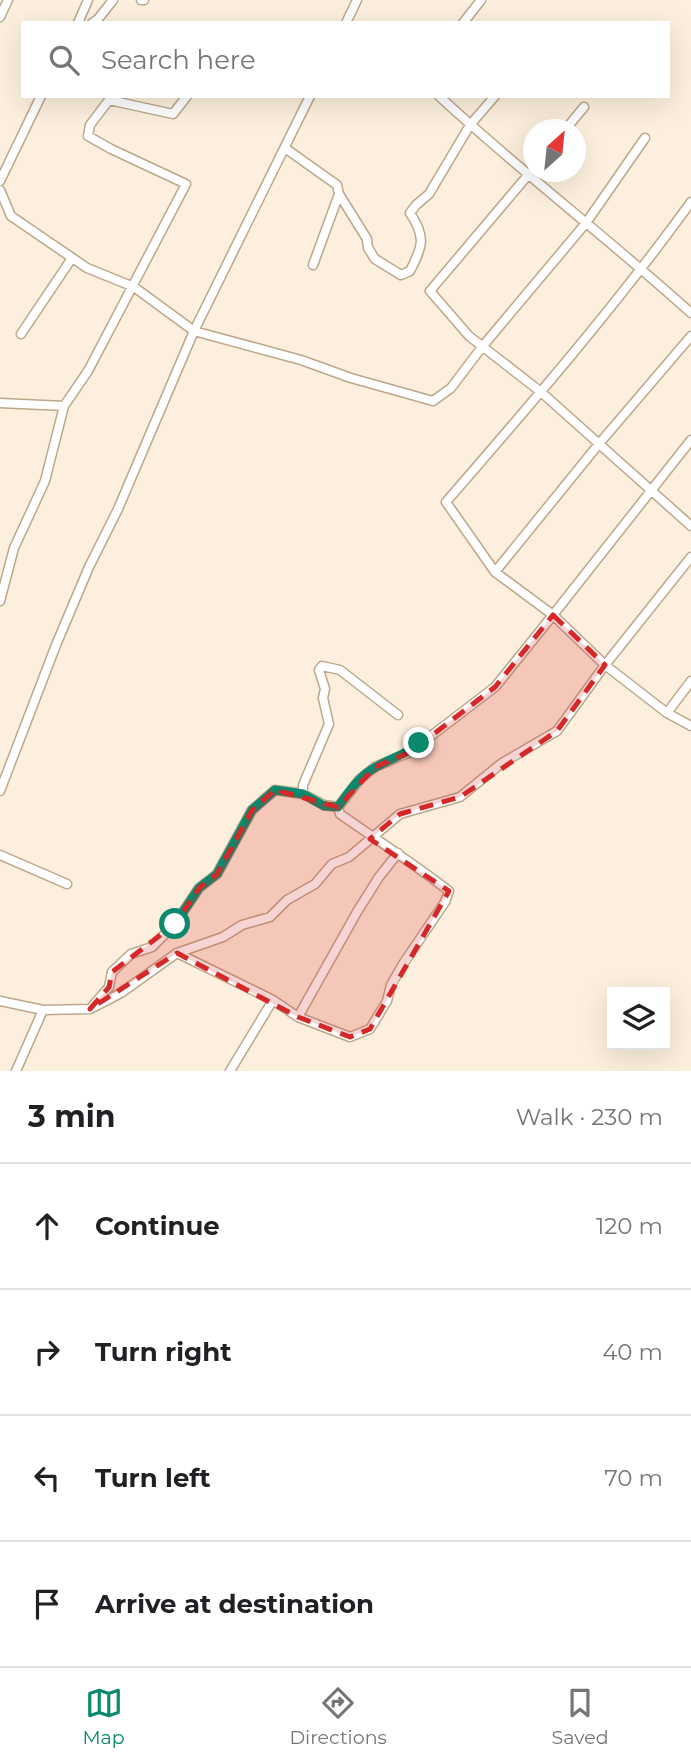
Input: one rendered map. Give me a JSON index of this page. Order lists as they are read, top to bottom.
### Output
{
  "north": "top right",
  "page": {
    "search": "Search here",
    "heading": ["3 min", "Walk · 230 m"],
    "list": [
      ["Continue", "120 m"],
      ["Turn right", "40 m"],
      ["Turn left", "70 m"],
      "Arrive at destination"
    ],
    "nav": ["Map", "Directions", "Saved"]
  }
}
